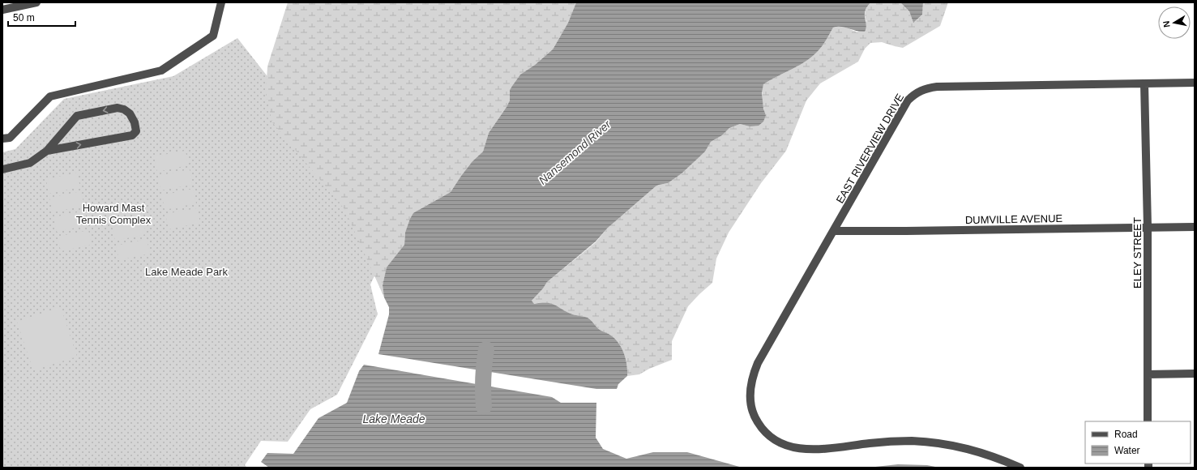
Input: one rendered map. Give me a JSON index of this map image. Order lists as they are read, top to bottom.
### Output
{
  "streets": {
    "street": ["EAST RIVERVIEW DRIVE", "DUMVILLE AVENUE", "ELEY STREET"]
  },
  "crossings": [
    ["EAST RIVERVIEW DRIVE", "DUMVILLE AVENUE"],
    ["EAST RIVERVIEW DRIVE", "ELEY STREET"],
    ["DUMVILLE AVENUE", "ELEY STREET"]
  ],
  "water": ["Nansemond River", "Lake Meade"],
  "parks": ["Howard Mast Tennis Complex", "Lake Meade Park"],
  "legend": ["Road", "Water"],
  "scale_bar": "50 m",
  "north": "left"
}
